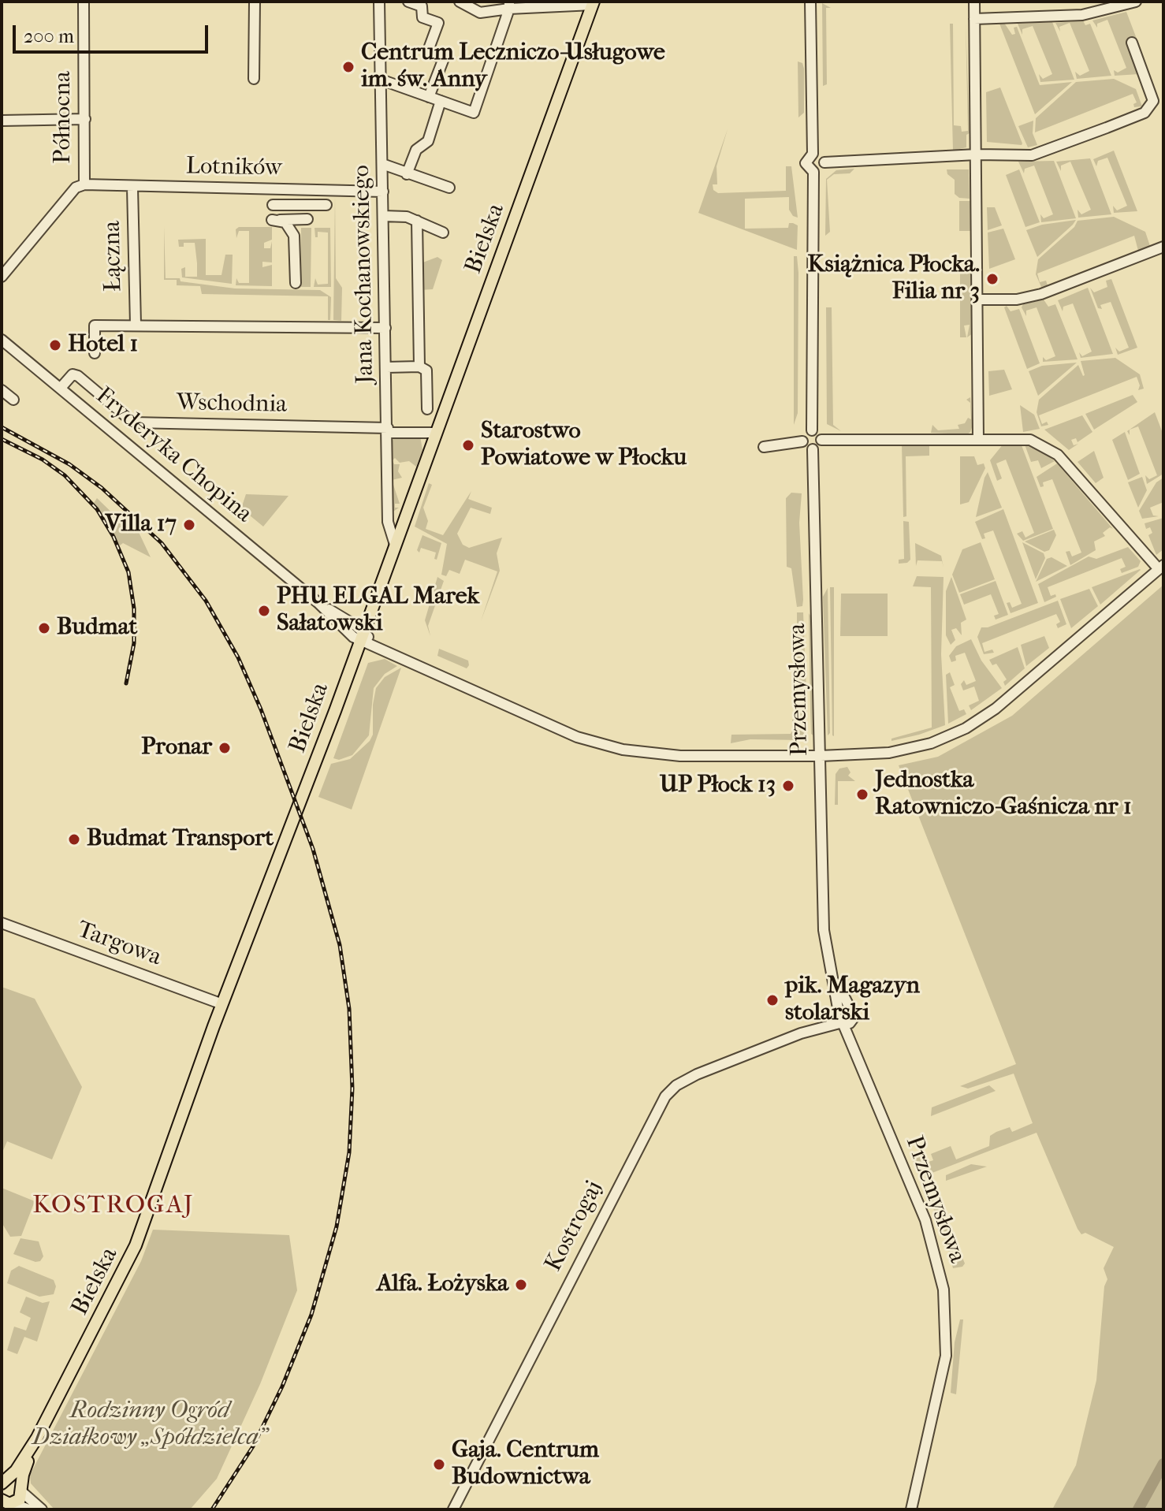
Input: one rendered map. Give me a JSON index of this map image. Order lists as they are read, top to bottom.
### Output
{
  "streets": {
    "main road": ["Bielska"],
    "street": [
      "Północna",
      "Lotników",
      "Łączna",
      "Jana Kochanowskiego",
      "Wschodnia",
      "Fryderyka Chopina",
      "Przemysłowa",
      "Targowa",
      "Kostrogaj"
    ]
  },
  "crossings": [
    ["Północna", "Lotników"],
    ["Lotników", "Łączna"],
    ["Lotników", "Jana Kochanowskiego"],
    ["Bielska", "Jana Kochanowskiego"],
    ["Bielska", "Fryderyka Chopina"],
    ["Bielska", "Targowa"],
    ["Jana Kochanowskiego", "Wschodnia"],
    ["Wschodnia", "Fryderyka Chopina"],
    ["Fryderyka Chopina", "Przemysłowa"],
    ["Przemysłowa", "Kostrogaj"]
  ],
  "districts": ["KOSTROGAJ"],
  "parks": ["Rodzinny Ogród Działkowy „Spółdzielca”"],
  "places": [
    "Centrum Leczniczo-Usługowe im. św. Anny",
    "Książnica Płocka. Filia nr 3",
    "Hotel 1",
    "Starostwo Powiatowe w Płocku",
    "Villa 17",
    "PHU ELGAL Marek Sałatowski",
    "Budmat",
    "Pronar",
    "UP Płock 13",
    "Jednostka Ratowniczo-Gaśnicza nr 1",
    "Budmat Transport",
    "pik. Magazyn stolarski",
    "Alfa. Łożyska",
    "Gaja. Centrum Budownictwa"
  ],
  "scale_bar": "200 m"
}
